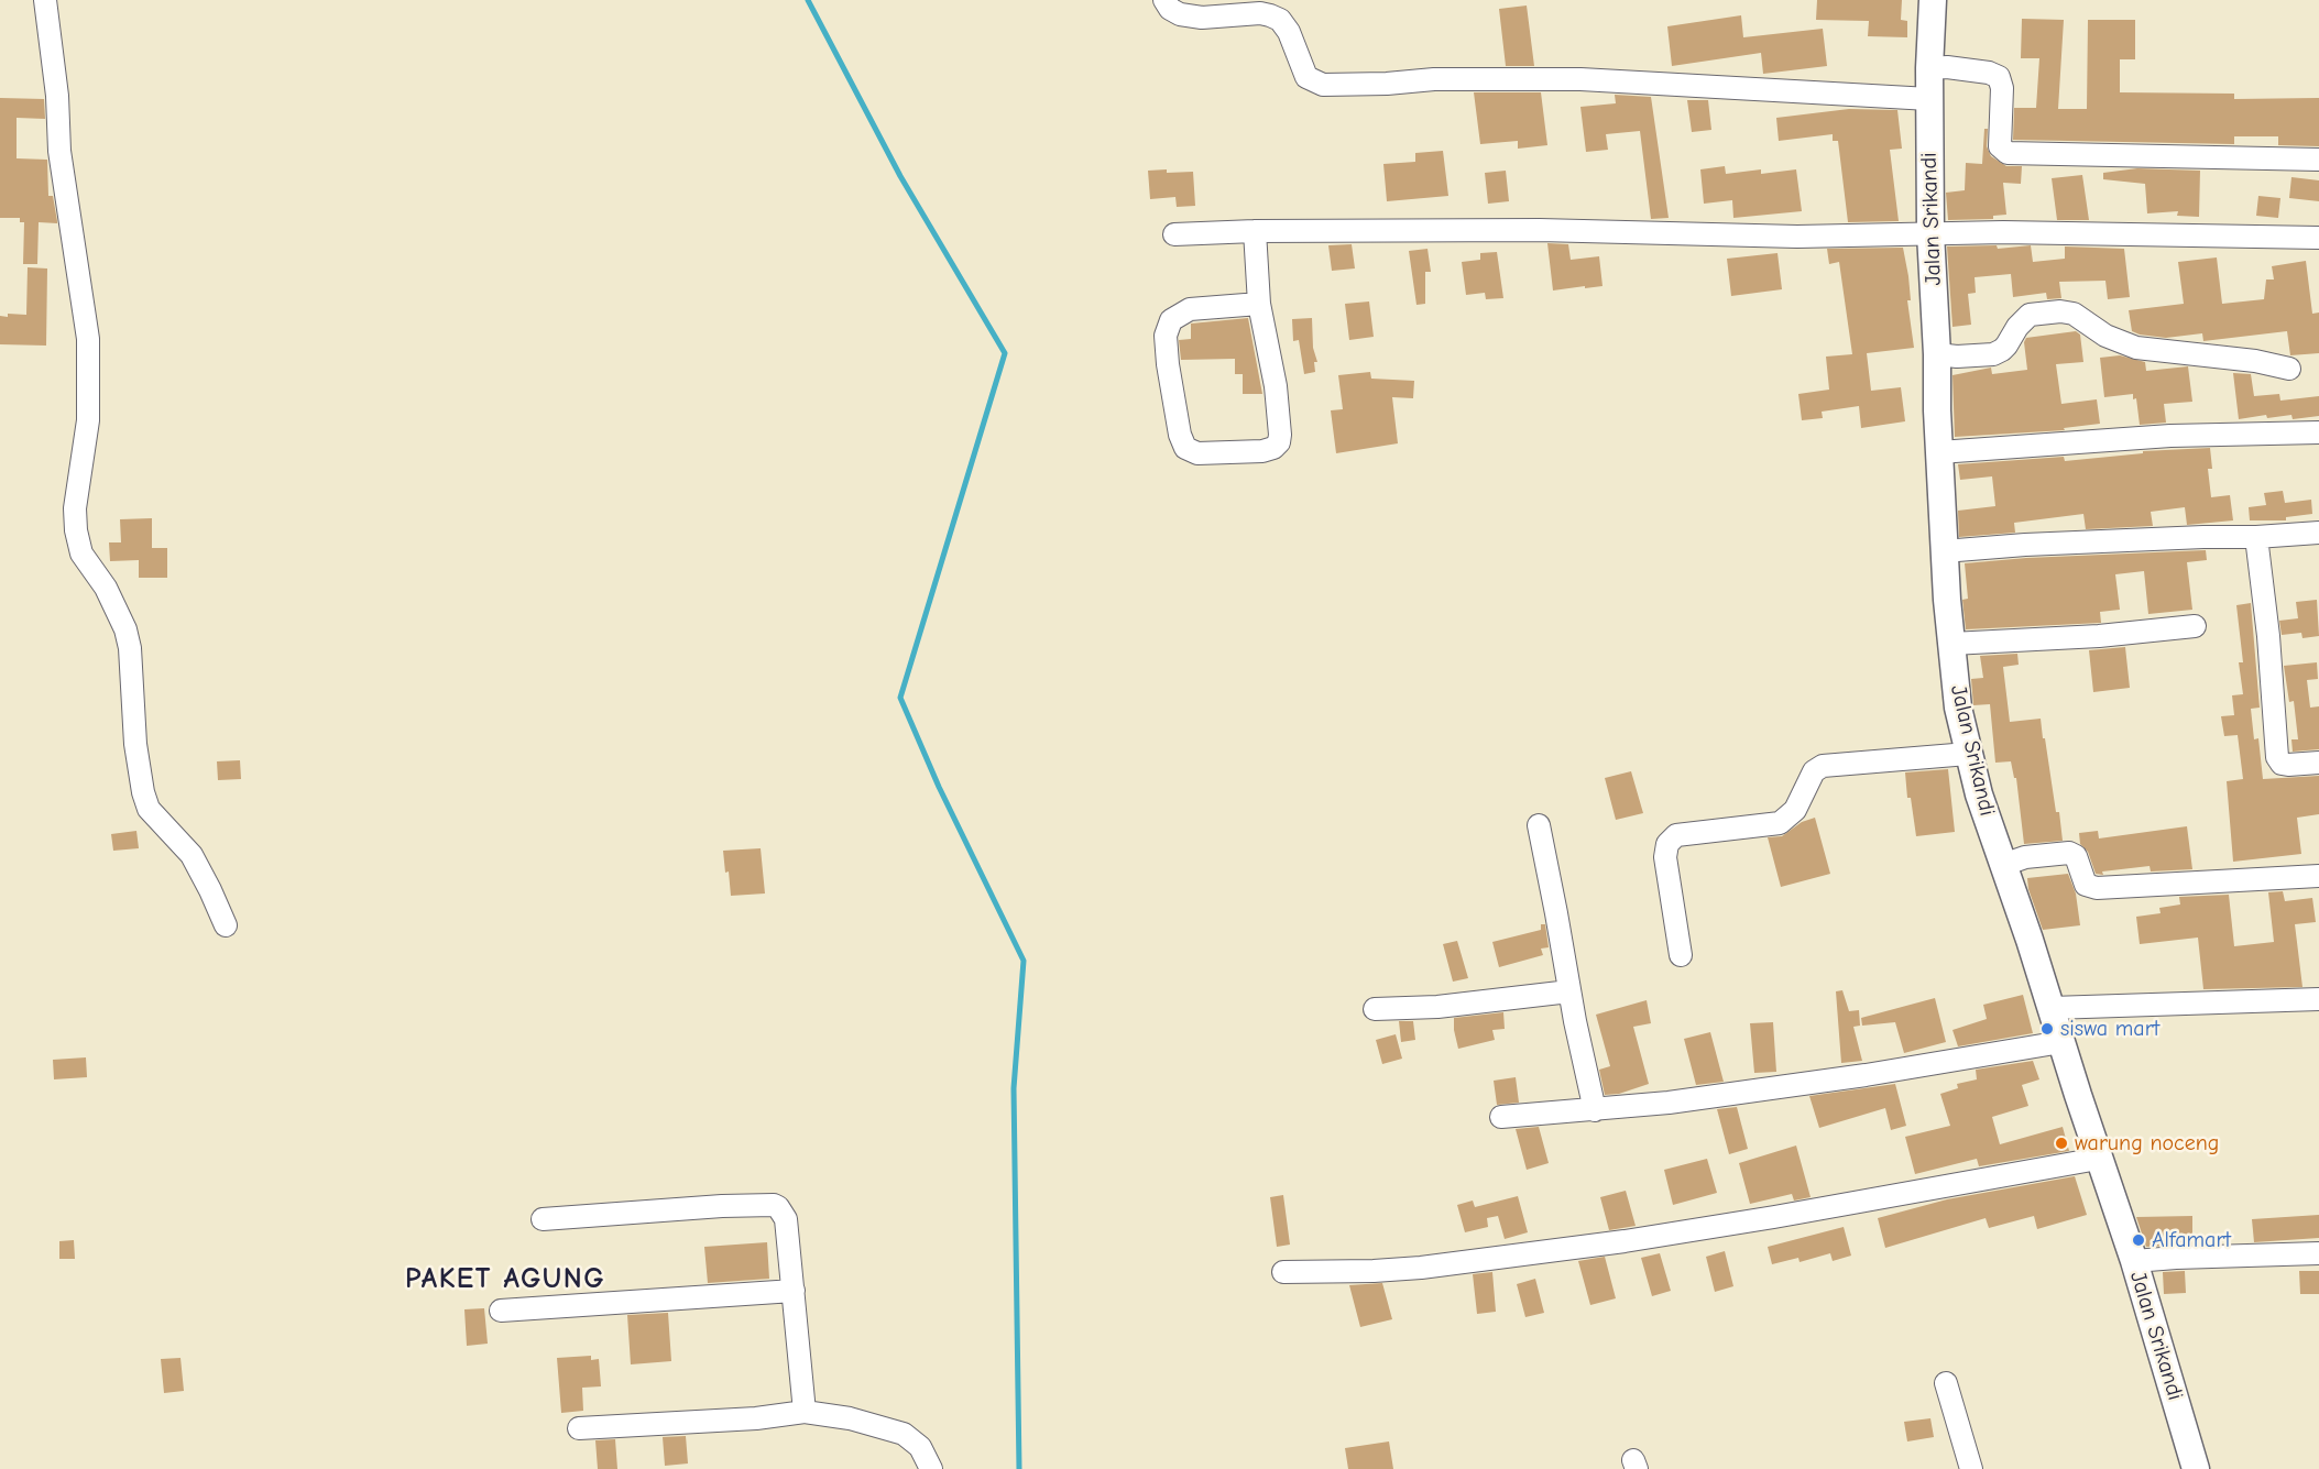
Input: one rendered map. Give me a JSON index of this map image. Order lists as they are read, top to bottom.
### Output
{
  "streets": {
    "street": ["Jalan Srikandi"]
  },
  "districts": ["PAKET AGUNG"],
  "places": ["siswa mart", "warung noceng", "Alfamart"]
}
